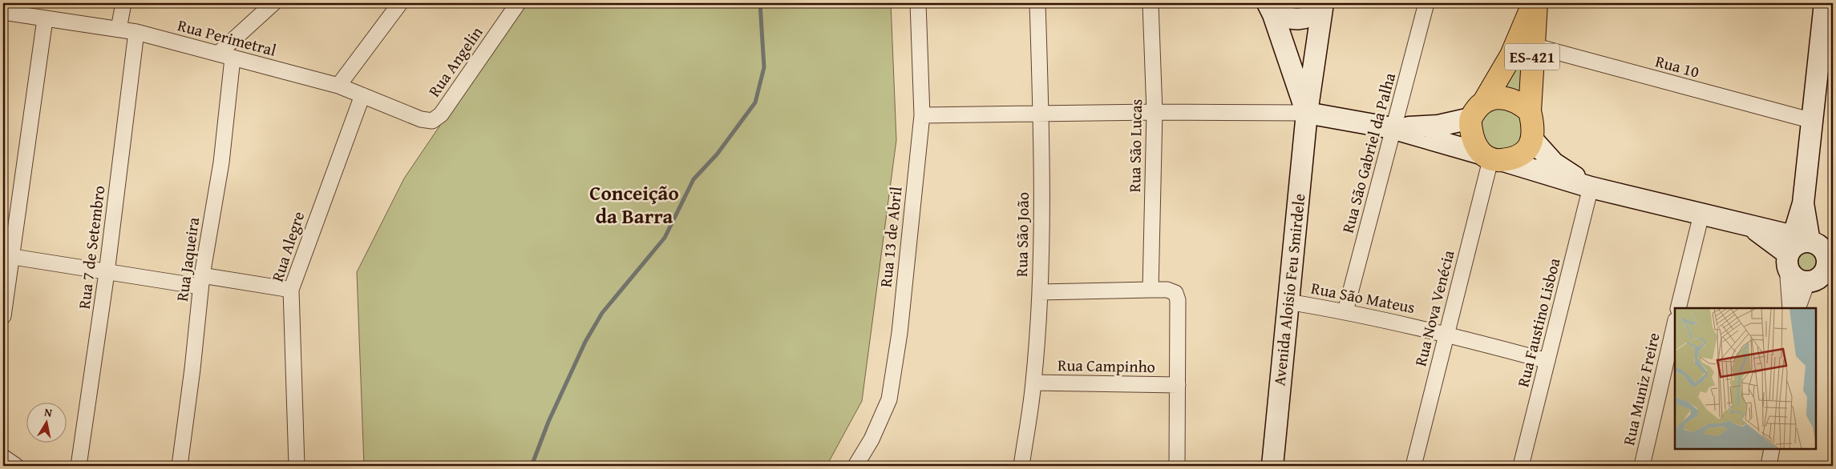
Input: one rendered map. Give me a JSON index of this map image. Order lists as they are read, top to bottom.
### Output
{
  "streets": {
    "main road": ["ES-421"],
    "street": [
      "Rua Perimetral",
      "Rua Angelin",
      "Rua 10",
      "Rua São Lucas",
      "Rua São Gabriel da Palha",
      "Rua São João",
      "Rua 13 de Abril",
      "Rua Alegre",
      "Rua 7 de Setembro",
      "Rua Jaqueira",
      "Avenida Aloisio Feu Smirdele",
      "Rua São Mateus",
      "Rua Nova Venécia",
      "Rua Faustino Lisboa",
      "Rua Campinho",
      "Rua Muniz Freire"
    ]
  },
  "crossings": [
    ["Rua Perimetral", "Rua Angelin"],
    ["Rua Perimetral", "Rua Alegre"],
    ["Rua Perimetral", "Rua 7 de Setembro"],
    ["Rua Perimetral", "Rua Jaqueira"],
    ["ES-421", "Rua 10"],
    ["ES-421", "Rua Nova Venécia"],
    ["Rua São Gabriel da Palha", "Rua São Mateus"],
    ["Rua São João", "Rua Campinho"],
    ["Avenida Aloisio Feu Smirdele", "Rua São Mateus"],
    ["Rua São Mateus", "Rua Nova Venécia"],
    ["Rua São Mateus", "Rua Faustino Lisboa"]
  ],
  "districts": ["Conceição da Barra"],
  "north": "top"
}
